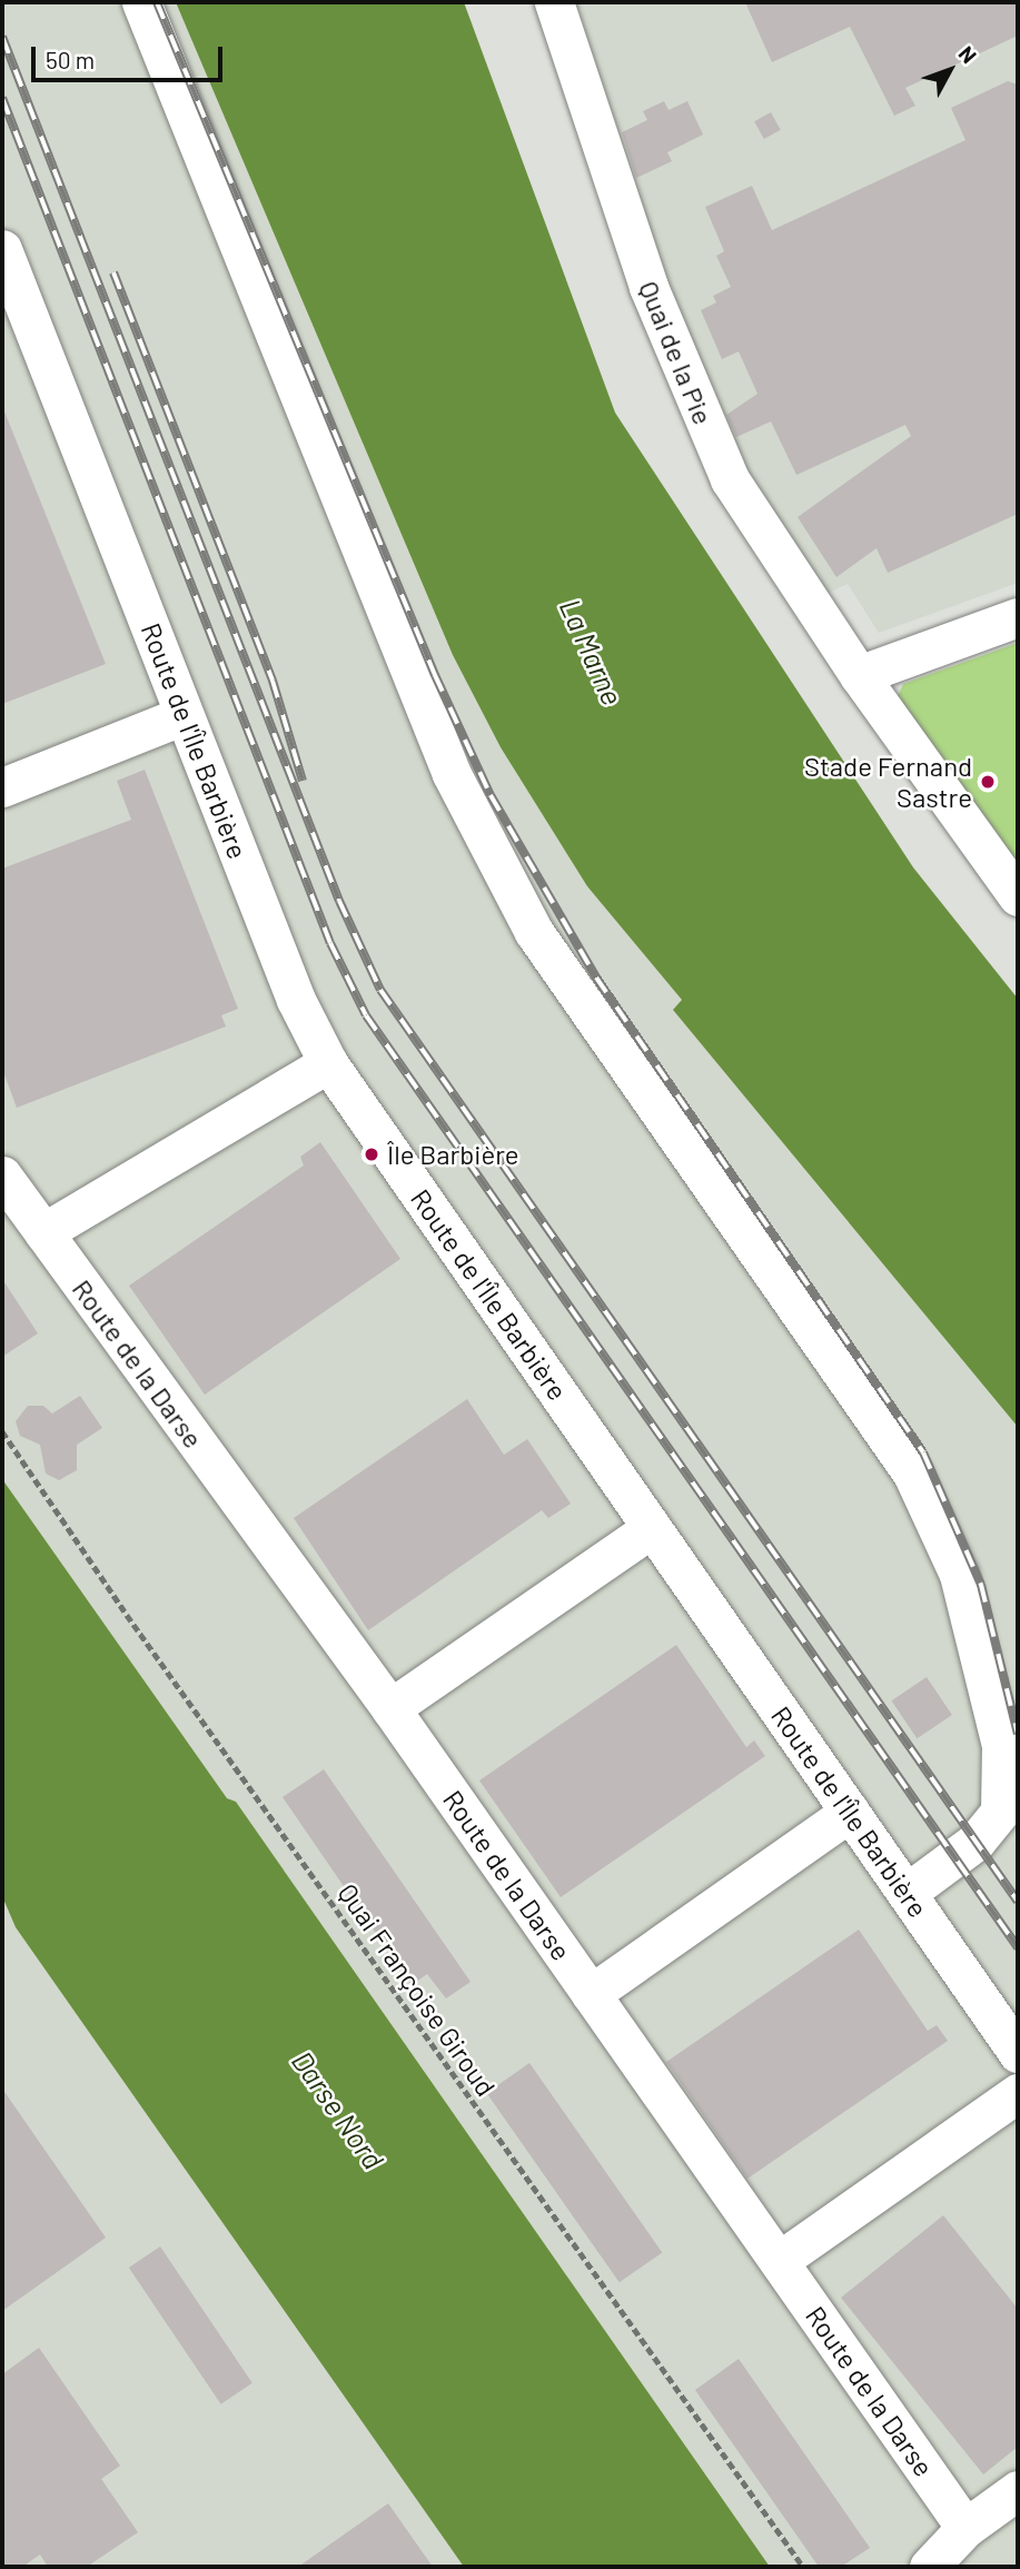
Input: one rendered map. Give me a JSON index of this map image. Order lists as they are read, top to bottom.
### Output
{
  "streets": {
    "street": ["Quai de la Pie", "Route de l'Île Barbière", "Route de la Darse"],
    "path": ["Quai Françoise Giroud"]
  },
  "water": ["La Marne", "Darse Nord"],
  "places": ["Stade Fernand Sastre", "Île Barbière"],
  "scale_bar": "50 m",
  "north": "top right"
}
